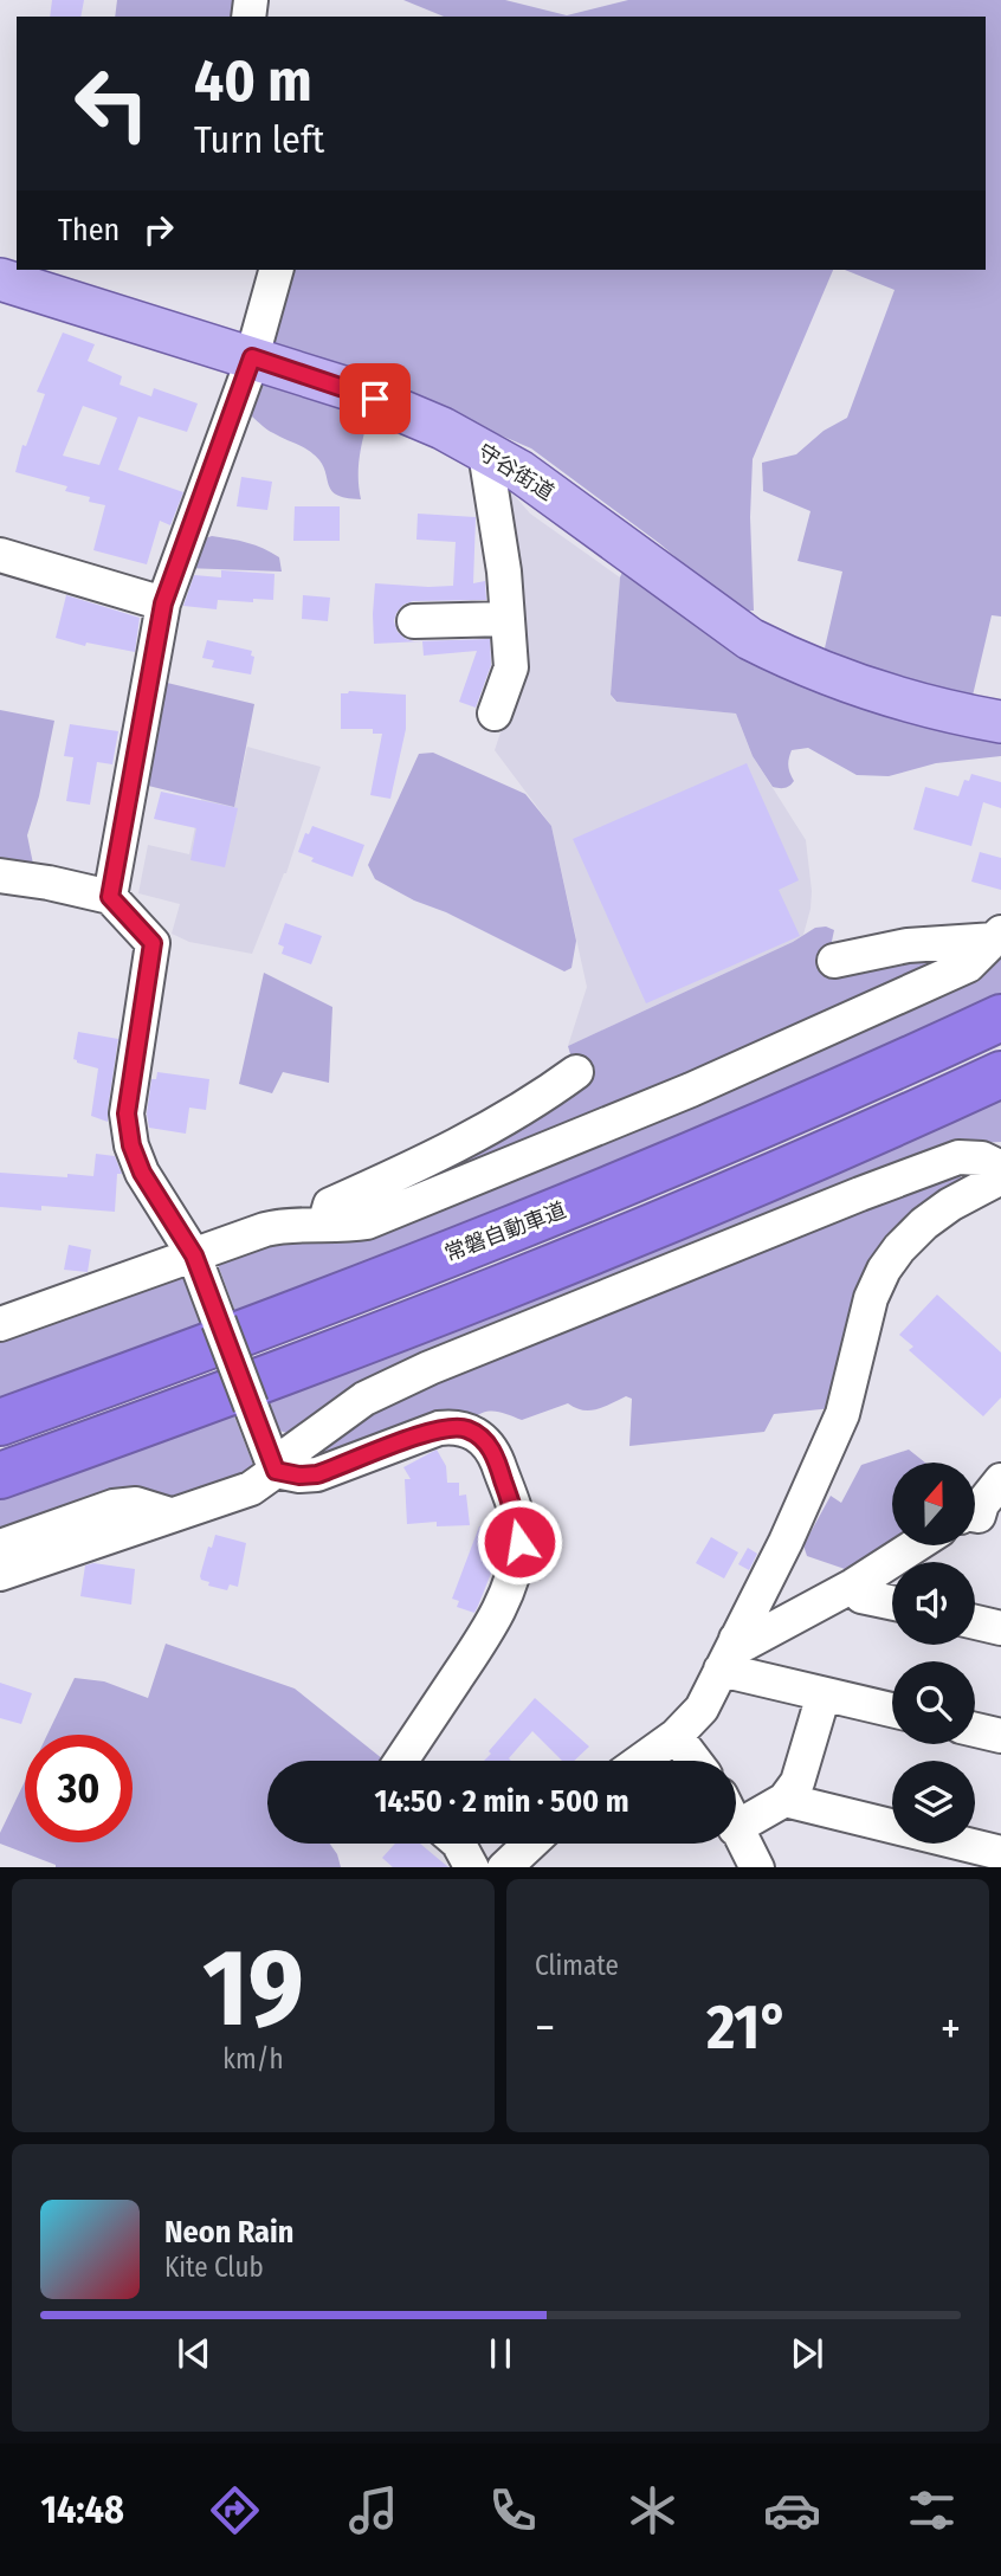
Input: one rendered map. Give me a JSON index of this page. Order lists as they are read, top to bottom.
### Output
{
  "streets": {
    "highway": ["常磐自動車道"],
    "main road": ["守谷街道"]
  },
  "north": "top",
  "page": {
    "turn": ["40 m", "Turn left"],
    "then": "Then",
    "limit": "30",
    "trip": "14:50 · 2 min · 500 m",
    "tile": [
      ["19", "km/h"],
      "Climate"
    ],
    "heat": ["−", "21°", "+"],
    "song": ["Neon Rain", "Kite Club"],
    "tabs": "14:48"
  }
}
